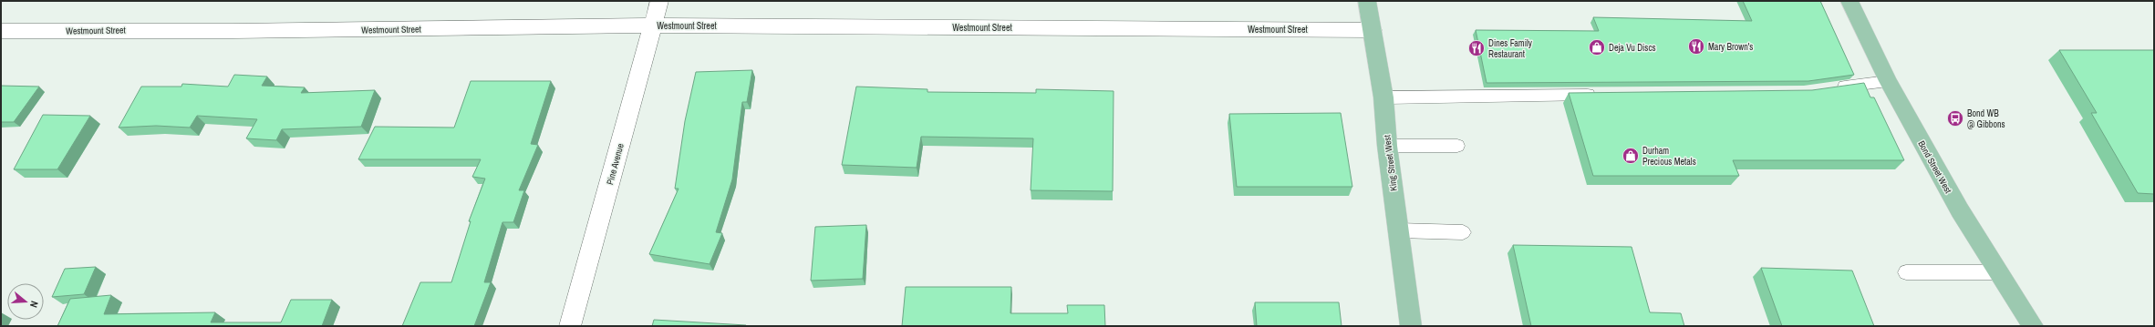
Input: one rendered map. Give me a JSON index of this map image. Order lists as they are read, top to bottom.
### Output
{
  "streets": {
    "main road": ["King Street West", "Bond Street West"],
    "street": ["Westmount Street", "Pine Avenue"]
  },
  "crossings": [
    ["Westmount Street", "King Street West"],
    ["Westmount Street", "Pine Avenue"]
  ],
  "places": {
    "restaurant": ["Mary Brown's", "Dines Family Restaurant"],
    "shop": ["Deja Vu Discs", "Durham Precious Metals"],
    "bus stop": ["Bond WB @ Gibbons"]
  },
  "north": "right"
}
